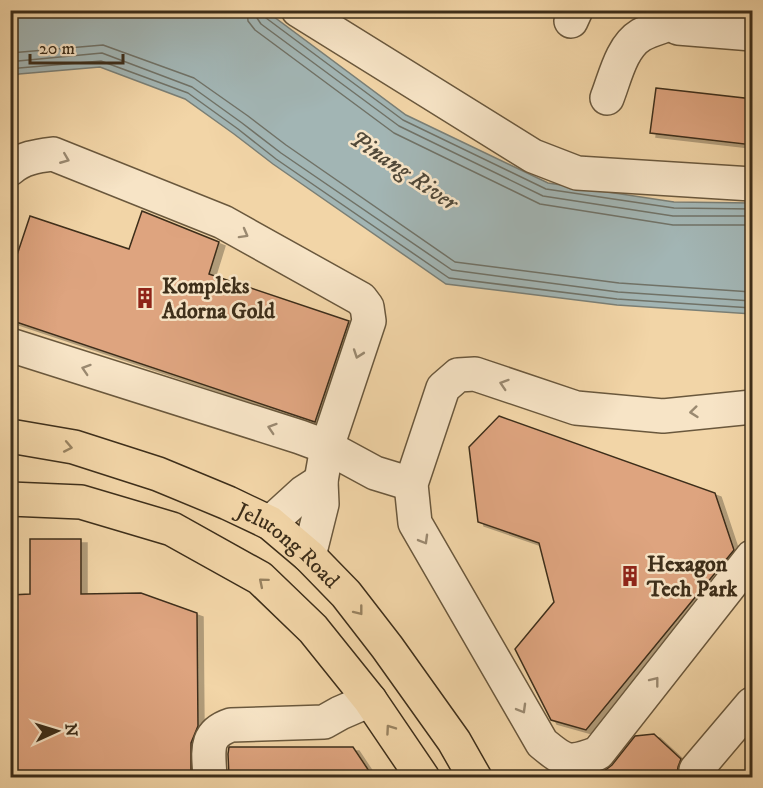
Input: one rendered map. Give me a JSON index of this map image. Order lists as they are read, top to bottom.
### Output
{
  "streets": {
    "main road": ["Jelutong Road"]
  },
  "water": ["Pinang River"],
  "places": {
    "building": ["Kompleks Adorna Gold", "Hexagon Tech Park"]
  },
  "scale_bar": "20 m",
  "north": "right"
}
